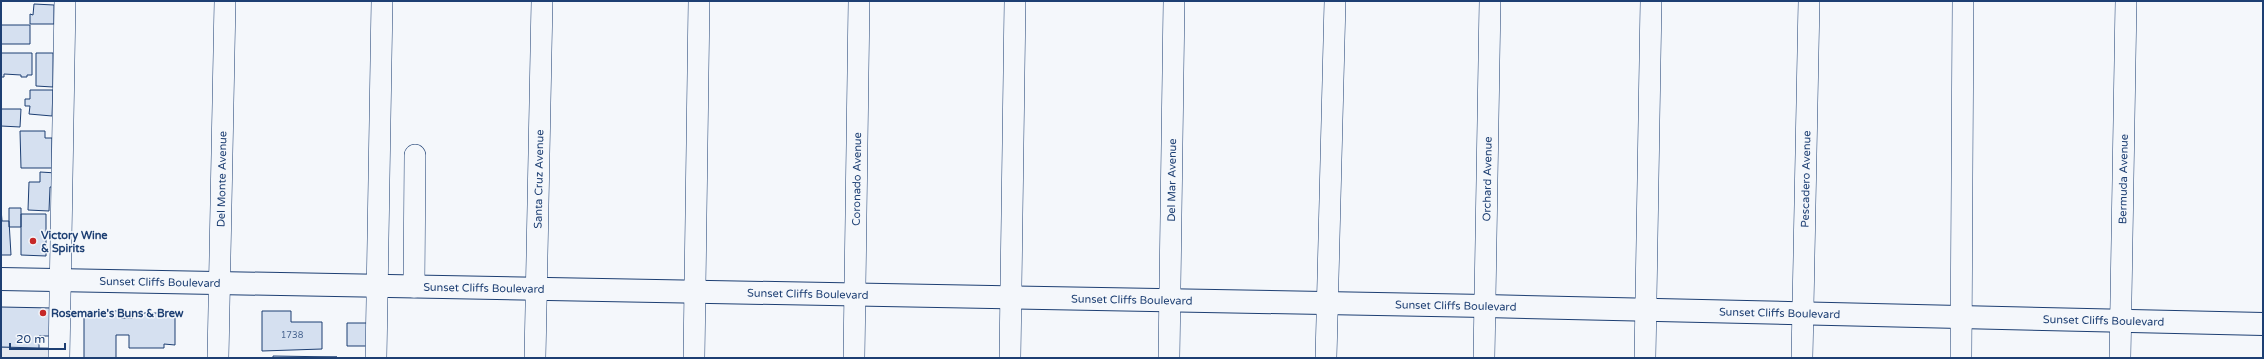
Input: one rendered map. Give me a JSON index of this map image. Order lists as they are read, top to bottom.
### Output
{
  "streets": {
    "main road": ["Sunset Cliffs Boulevard"],
    "street": [
      "Orchard Avenue",
      "Del Monte Avenue",
      "Santa Cruz Avenue",
      "Coronado Avenue",
      "Del Mar Avenue",
      "Pescadero Avenue",
      "Bermuda Avenue"
    ]
  },
  "crossings": [
    ["Orchard Avenue", "Sunset Cliffs Boulevard"],
    ["Del Monte Avenue", "Sunset Cliffs Boulevard"],
    ["Santa Cruz Avenue", "Sunset Cliffs Boulevard"],
    ["Coronado Avenue", "Sunset Cliffs Boulevard"],
    ["Del Mar Avenue", "Sunset Cliffs Boulevard"],
    ["Pescadero Avenue", "Sunset Cliffs Boulevard"],
    ["Bermuda Avenue", "Sunset Cliffs Boulevard"]
  ],
  "places": ["Victory Wine & Spirits", "Rosemarie's Buns & Brew"],
  "house_numbers": ["1738"],
  "scale_bar": "20 m"
}
